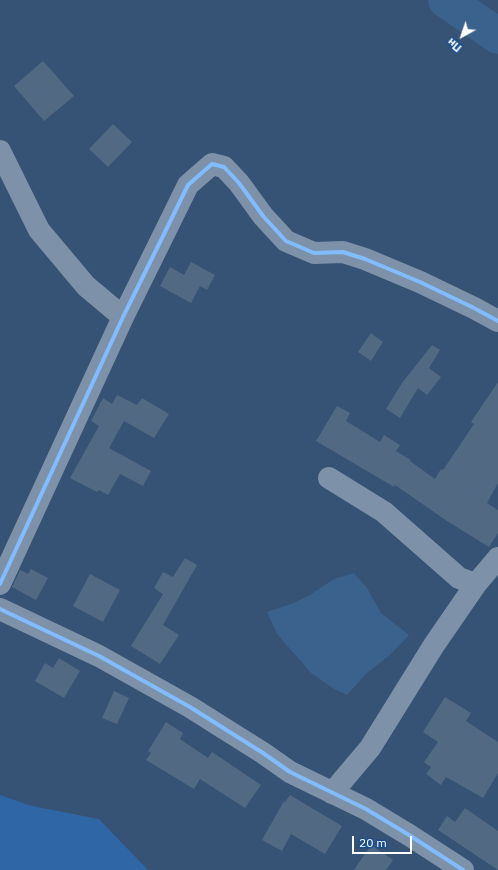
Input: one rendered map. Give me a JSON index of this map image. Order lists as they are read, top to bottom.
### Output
{
  "scale_bar": "20 m",
  "north": "bottom left"
}
